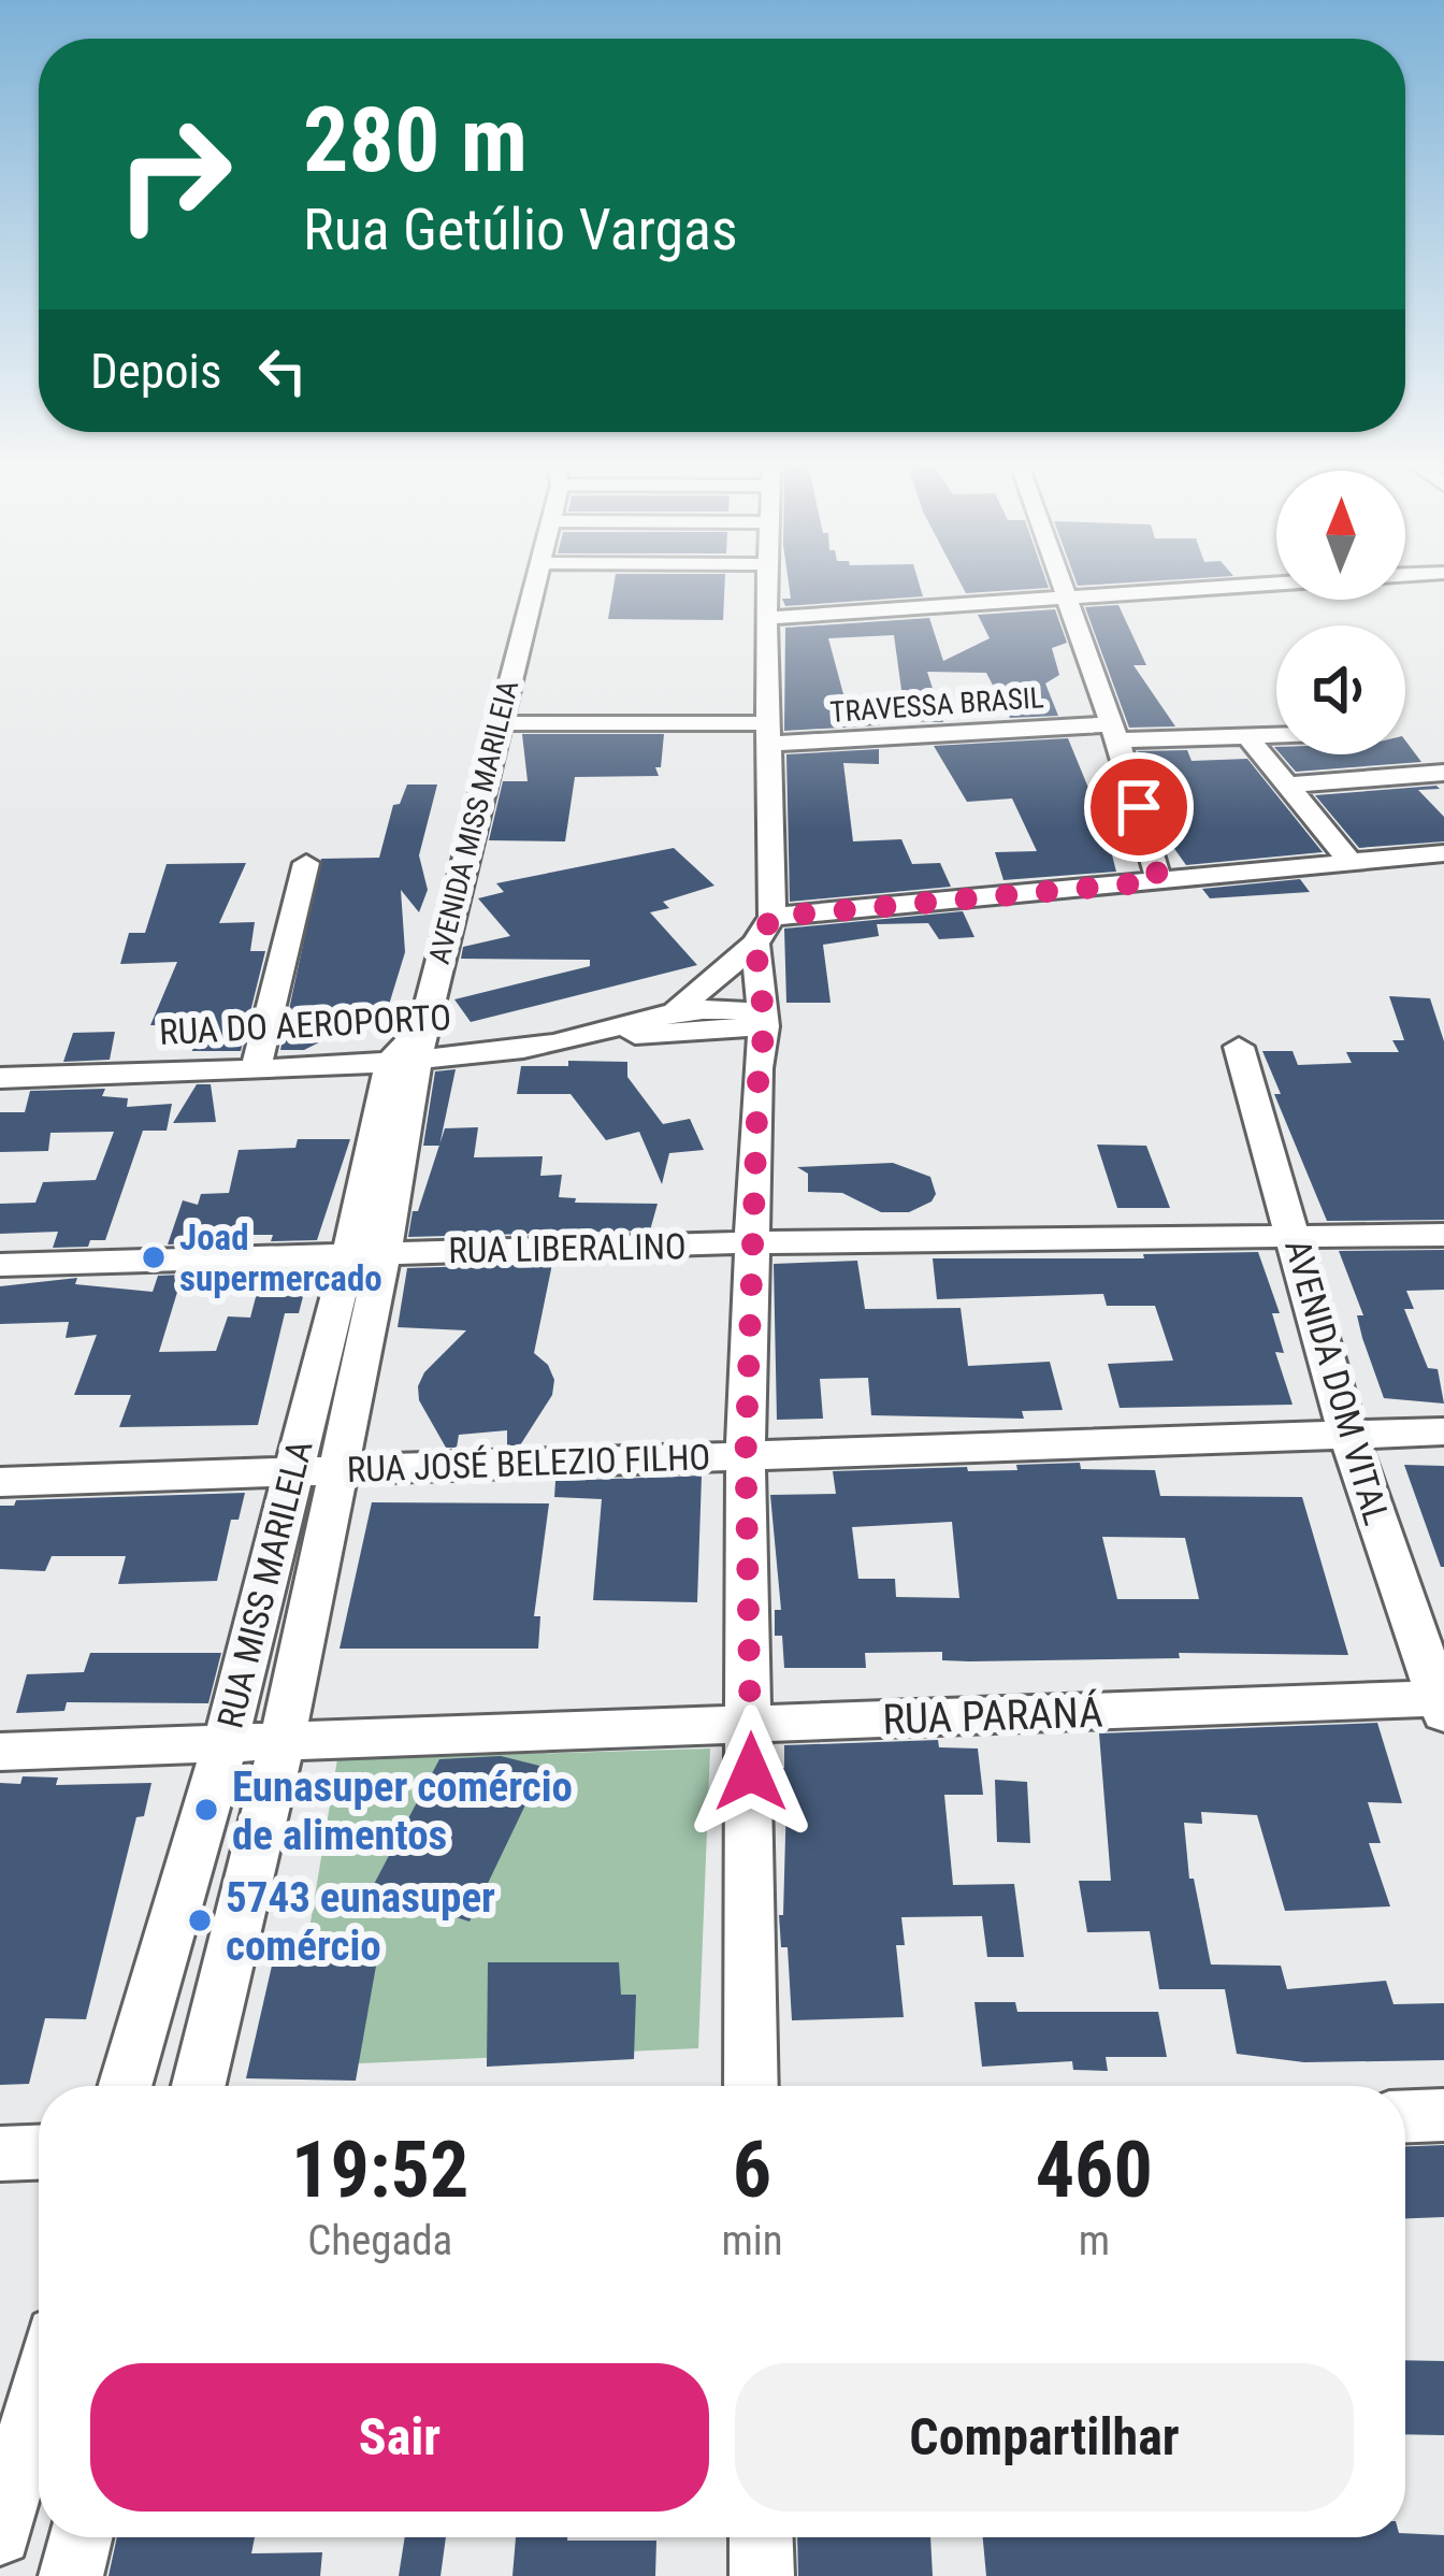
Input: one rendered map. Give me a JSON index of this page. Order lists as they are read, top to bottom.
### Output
{
  "streets": {
    "street": [
      "TRAVESSA BRASIL",
      "AVENIDA MISS MARILEIA",
      "RUA DO AEROPORTO",
      "RUA LIBERALINO",
      "AVENIDA DOM VITAL",
      "RUA JOSÉ BELEZIO FILHO",
      "RUA MISS MARILELA",
      "RUA PARANÁ"
    ]
  },
  "crossings": [
    ["TRAVESSA BRASIL", "AVENIDA MISS MARILEIA"],
    ["AVENIDA MISS MARILEIA", "RUA DO AEROPORTO"],
    ["AVENIDA MISS MARILEIA", "RUA MISS MARILELA"],
    ["RUA DO AEROPORTO", "RUA MISS MARILELA"],
    ["RUA LIBERALINO", "AVENIDA DOM VITAL"],
    ["RUA LIBERALINO", "RUA MISS MARILELA"],
    ["AVENIDA DOM VITAL", "RUA JOSÉ BELEZIO FILHO"],
    ["AVENIDA DOM VITAL", "RUA PARANÁ"],
    ["RUA JOSÉ BELEZIO FILHO", "RUA MISS MARILELA"],
    ["RUA MISS MARILELA", "RUA PARANÁ"]
  ],
  "places": ["Joad supermercado", "Eunasuper comércio de alimentos", "5743 eunasuper comércio"],
  "north": "top",
  "page": {
    "turn": ["280 m", "Rua Getúlio Vargas"],
    "then": "Depois",
    "eta": [
      "19:52",
      "Chegada",
      "6",
      "min",
      "460",
      "m"
    ],
    "buttons": ["Sair", "Compartilhar"]
  }
}
